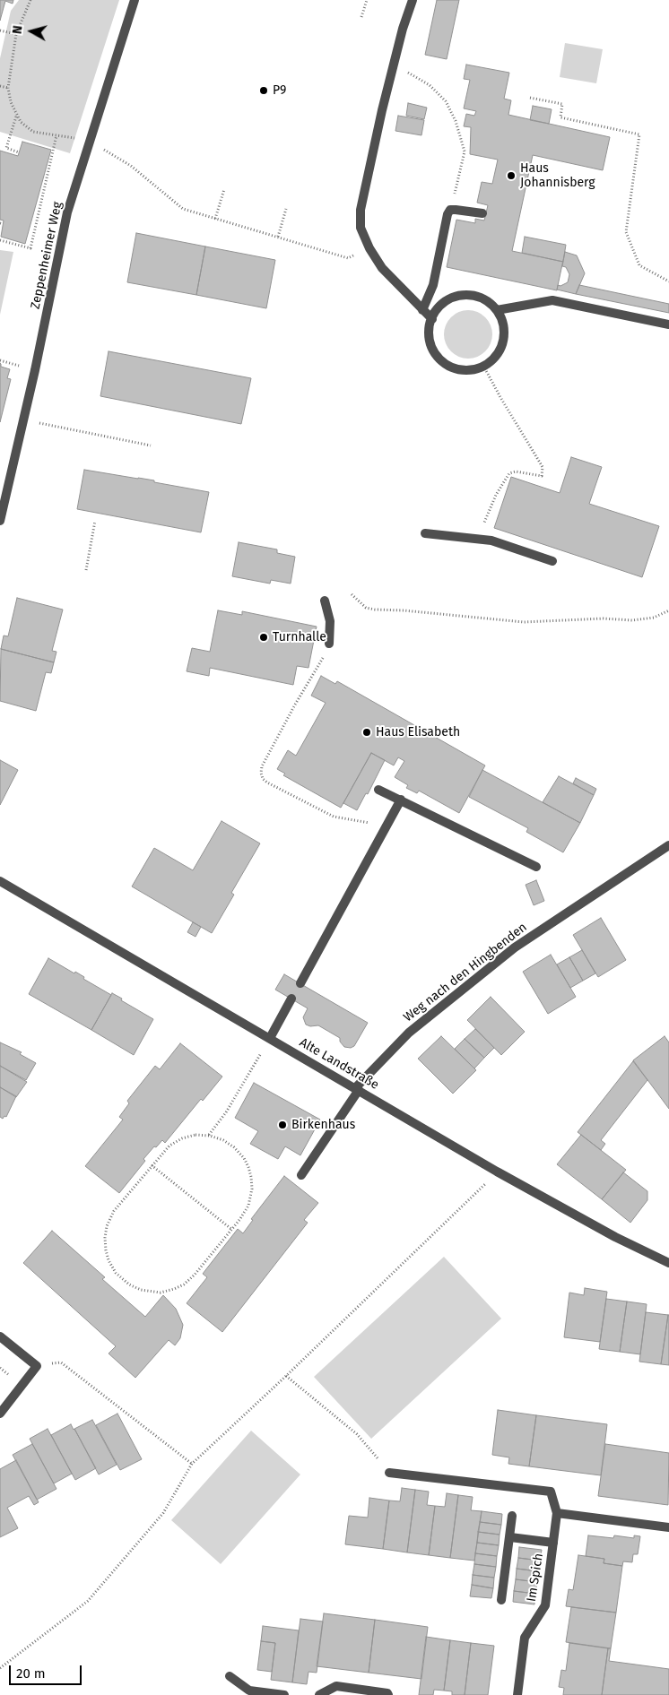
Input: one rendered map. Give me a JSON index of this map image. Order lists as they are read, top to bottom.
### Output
{
  "streets": {
    "street": [
      "Zeppenheimer Weg",
      "Weg nach den Hingbenden",
      "Alte Landstraße",
      "Im Spich"
    ]
  },
  "crossings": [
    ["Weg nach den Hingbenden", "Alte Landstraße"]
  ],
  "places": [
    "P9",
    "Haus Johannisberg",
    "Turnhalle",
    "Haus Elisabeth",
    "Birkenhaus"
  ],
  "scale_bar": "20 m",
  "north": "left"
}
